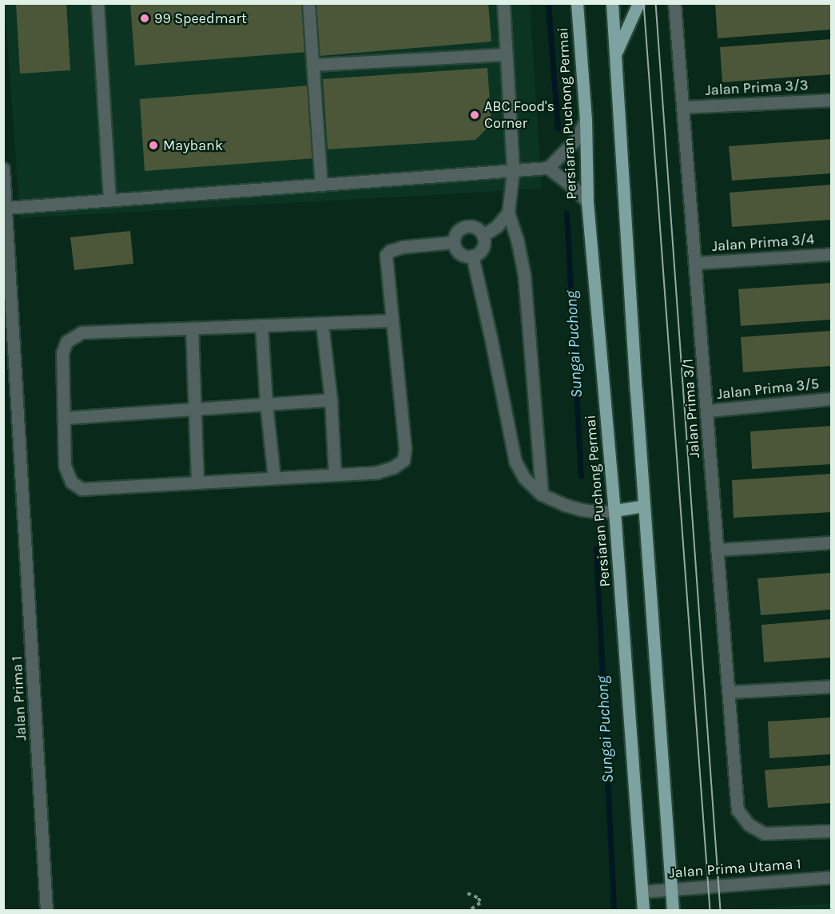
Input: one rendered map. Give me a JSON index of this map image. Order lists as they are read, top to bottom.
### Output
{
  "streets": {
    "main road": ["Persiaran Puchong Permai"],
    "street": [
      "Jalan Prima 3/3",
      "Jalan Prima 3/4",
      "Jalan Prima 3/5",
      "Jalan Prima 3/1",
      "Jalan Prima 1",
      "Jalan Prima Utama 1"
    ]
  },
  "crossings": [
    ["Jalan Prima 3/3", "Jalan Prima 3/1"],
    ["Persiaran Puchong Permai", "Jalan Prima Utama 1"],
    ["Jalan Prima 3/4", "Jalan Prima 3/1"],
    ["Jalan Prima 3/5", "Jalan Prima 3/1"]
  ],
  "water": ["Sungai Puchong"],
  "places": ["99 Speedmart", "ABC Food's Corner", "Maybank"]
}
